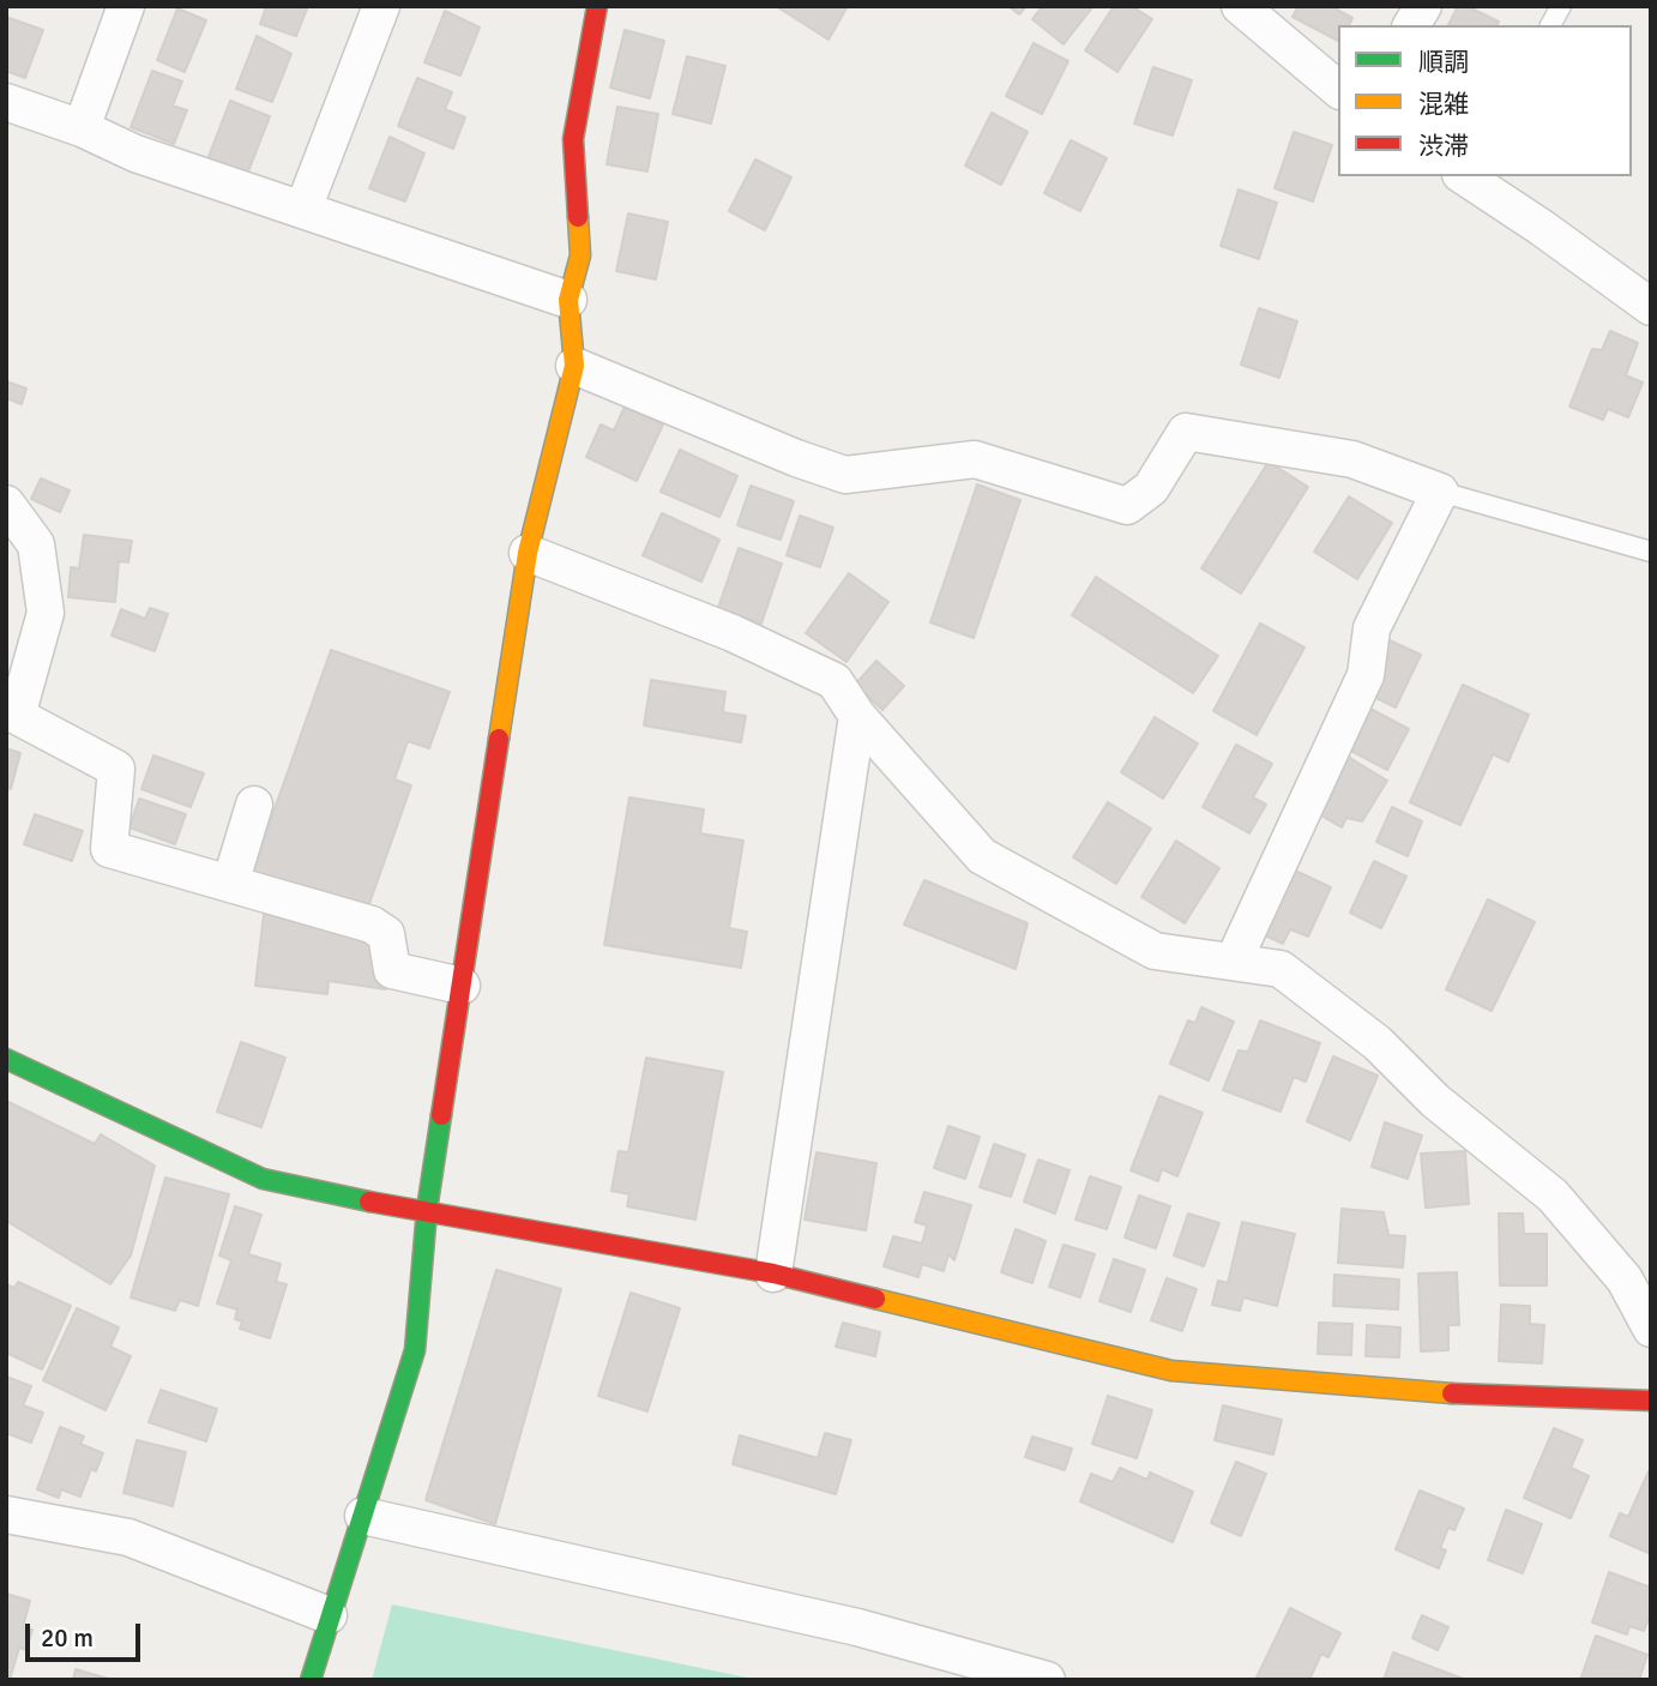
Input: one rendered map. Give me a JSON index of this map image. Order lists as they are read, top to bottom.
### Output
{
  "legend": ["順調", "混雑", "渋滞"],
  "scale_bar": "20 m"
}
